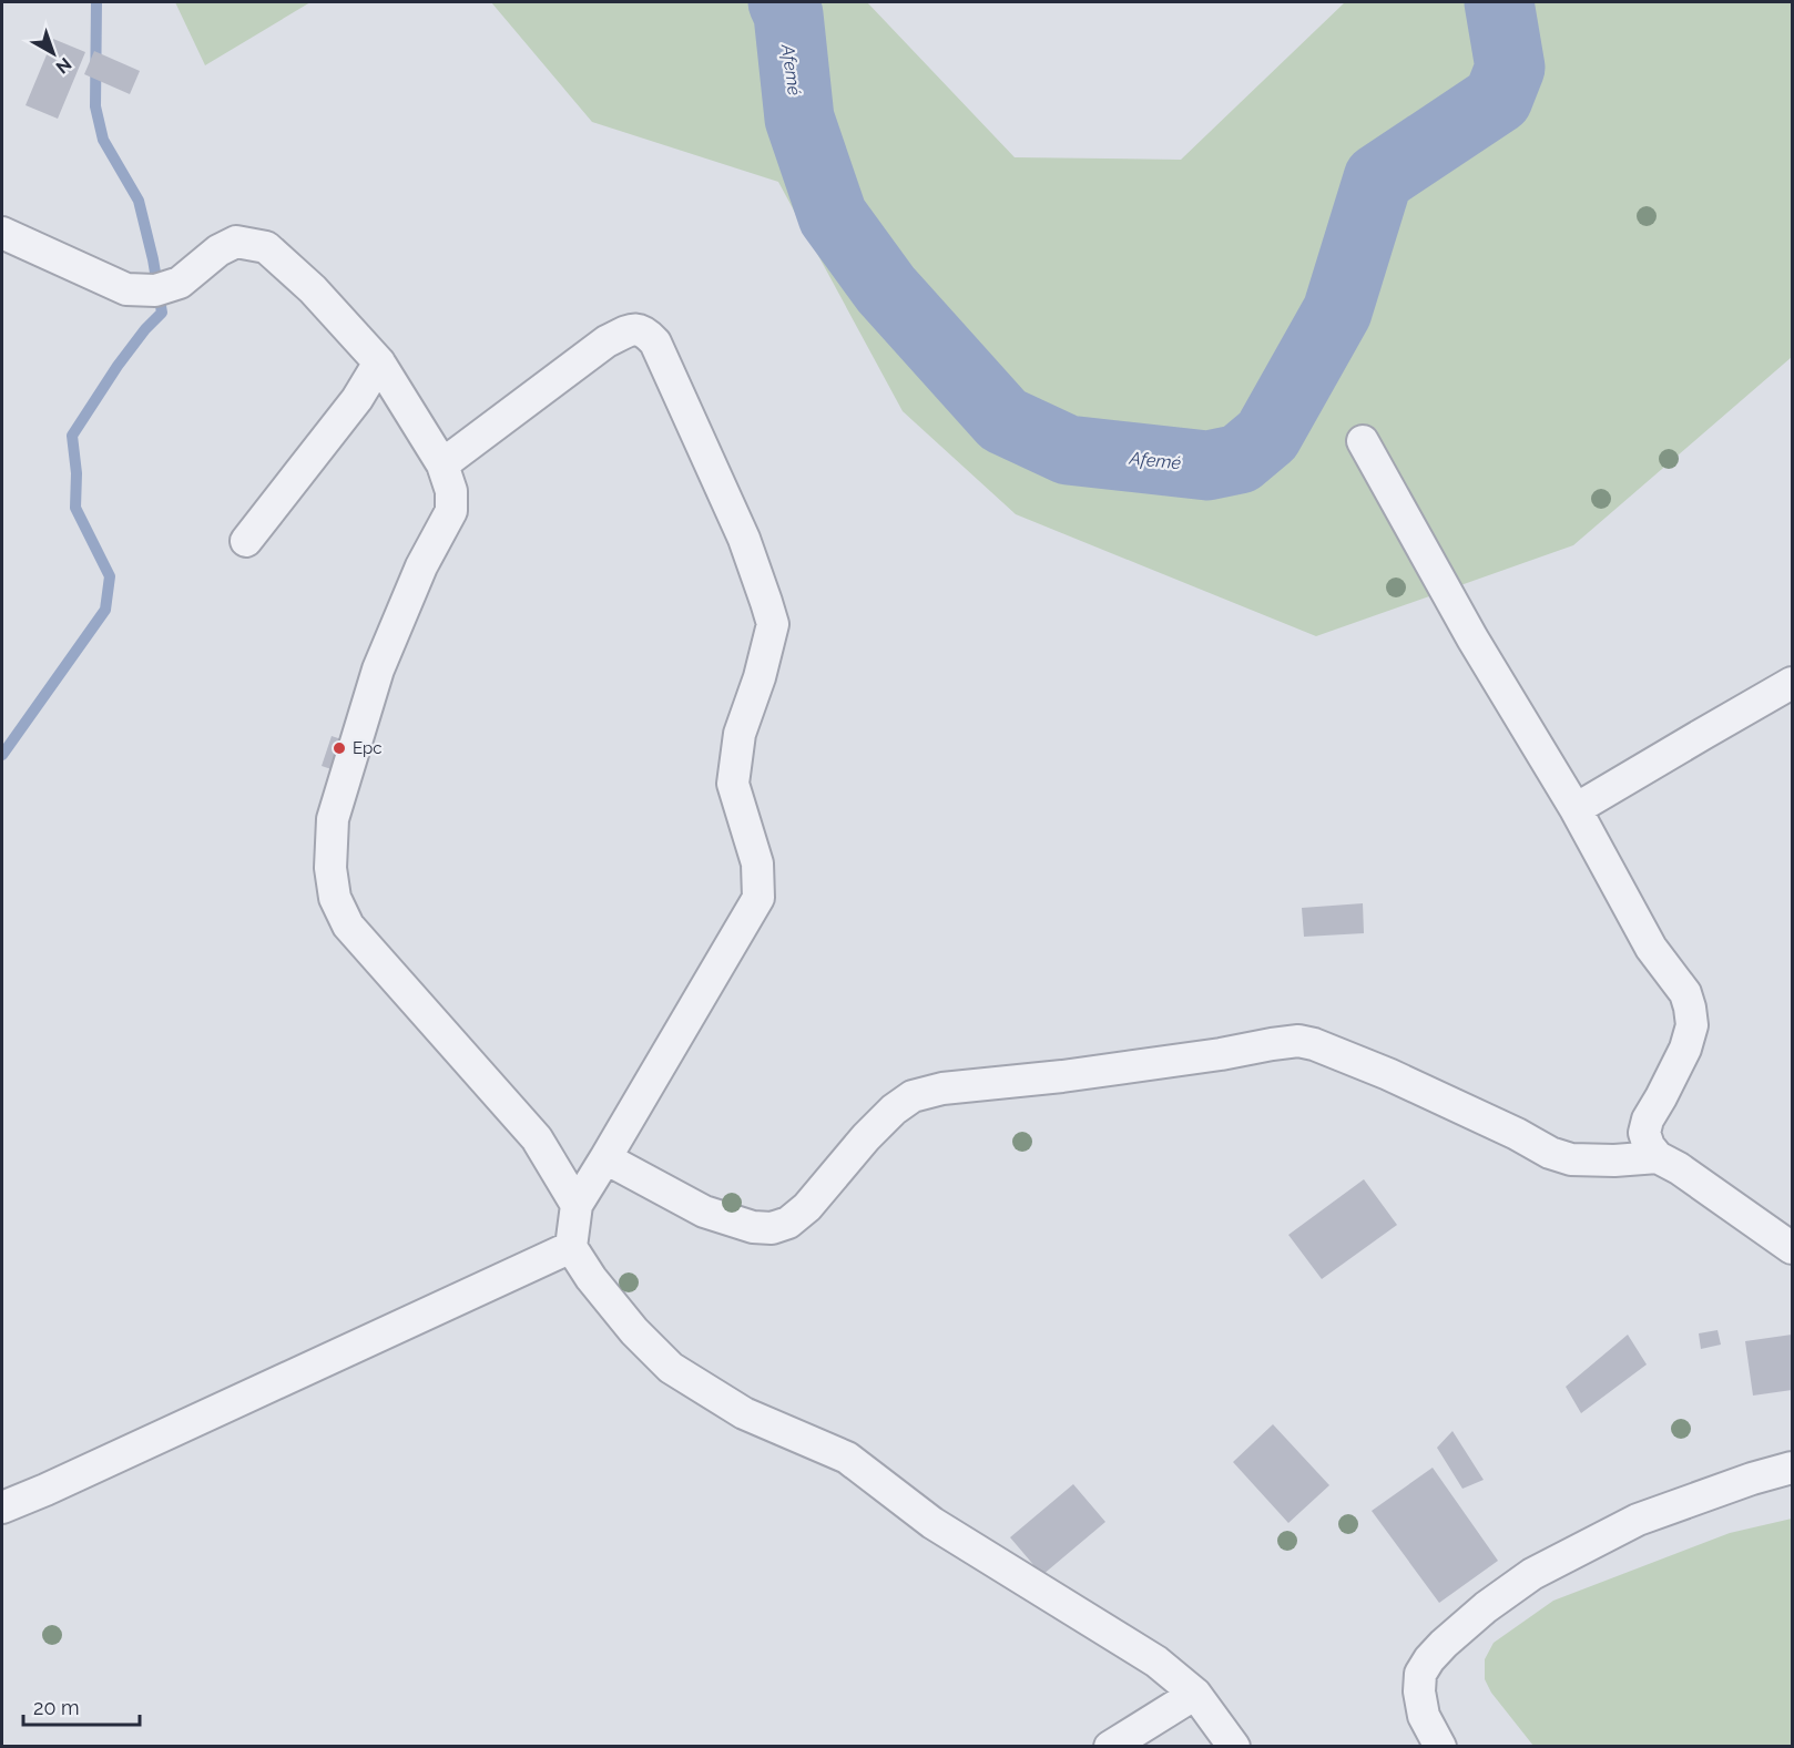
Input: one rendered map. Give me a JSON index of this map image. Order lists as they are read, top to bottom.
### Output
{
  "water": ["Afemé"],
  "places": ["Epc"],
  "scale_bar": "20 m",
  "north": "bottom right"
}
